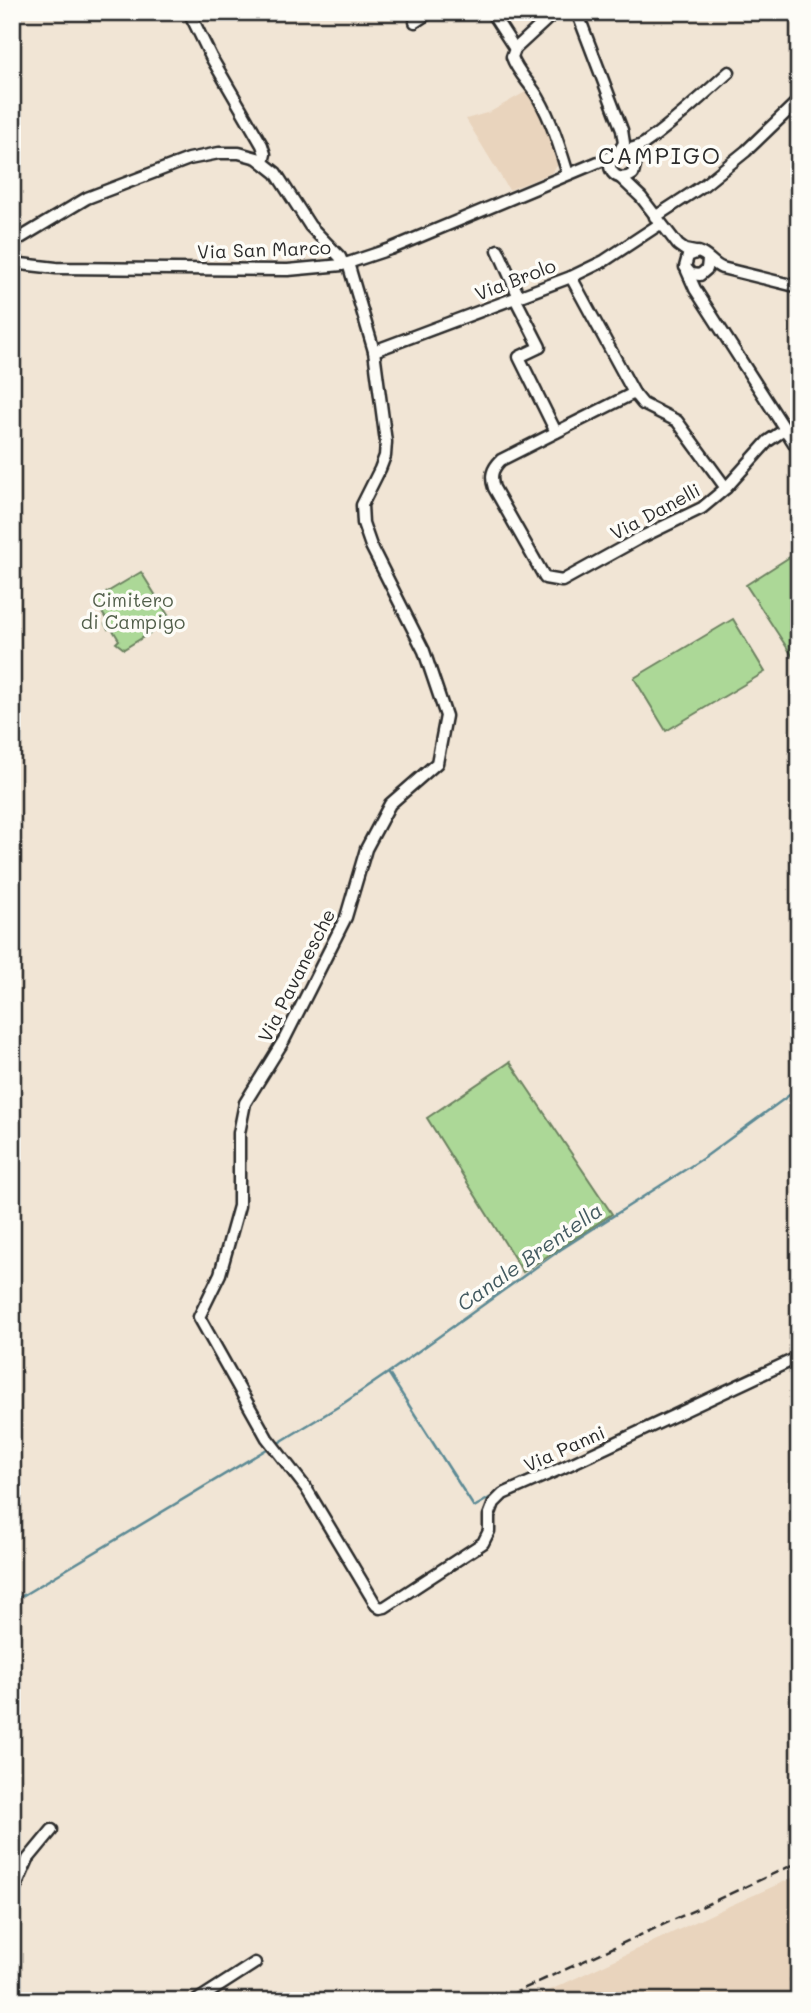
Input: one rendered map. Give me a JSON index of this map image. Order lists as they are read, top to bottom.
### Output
{
  "streets": {
    "street": [
      "Via San Marco",
      "Via Brolo",
      "Via Danelli",
      "Via Pavanesche",
      "Via Panni"
    ]
  },
  "crossings": [
    ["Via San Marco", "Via Pavanesche"],
    ["Via Brolo", "Via Pavanesche"],
    ["Via Pavanesche", "Via Panni"]
  ],
  "districts": ["CAMPIGO"],
  "water": ["Canale Brentella"],
  "parks": ["Cimitero di Campigo"]
}
